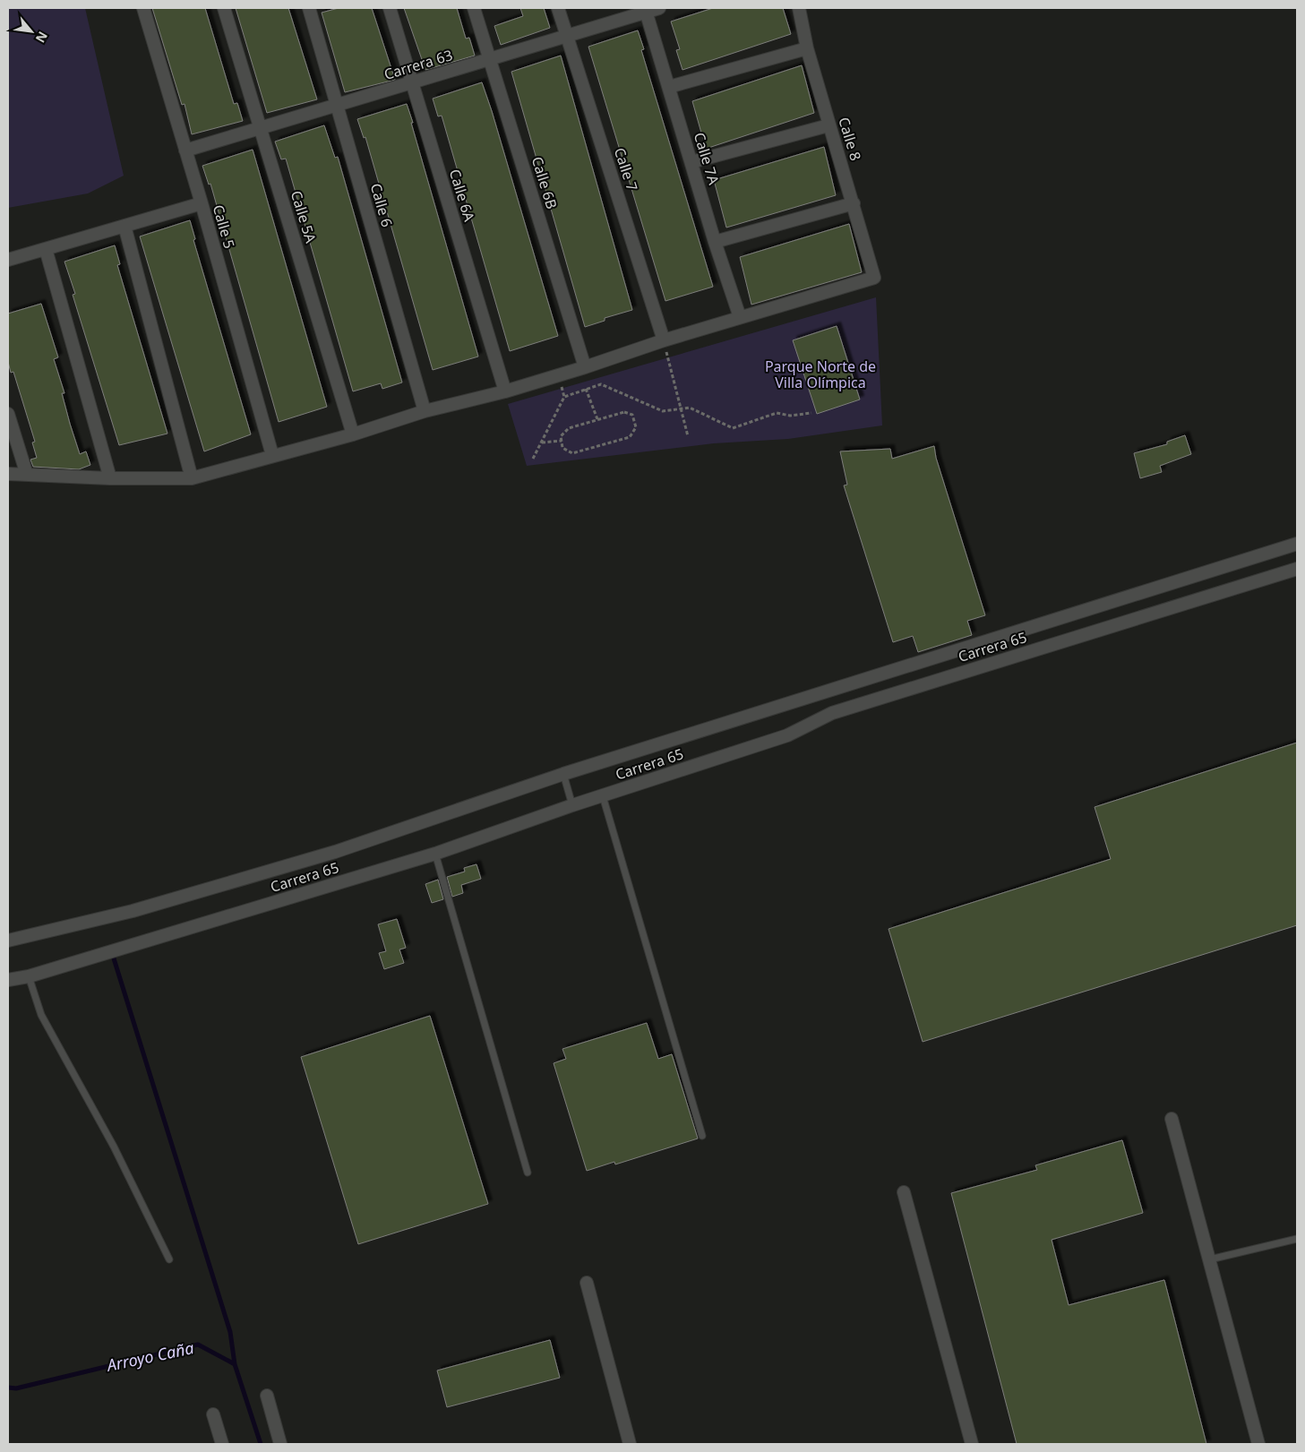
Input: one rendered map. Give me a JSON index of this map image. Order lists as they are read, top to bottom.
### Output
{
  "streets": {
    "street": [
      "Carrera 63",
      "Calle 8",
      "Calle 7A",
      "Calle 7",
      "Calle 6B",
      "Calle 6A",
      "Calle 6",
      "Calle 5A",
      "Calle 5",
      "Carrera 65"
    ]
  },
  "crossings": [
    ["Carrera 63", "Calle 7A"],
    ["Carrera 63", "Calle 7"],
    ["Carrera 63", "Calle 6B"],
    ["Carrera 63", "Calle 6A"],
    ["Carrera 63", "Calle 6"],
    ["Carrera 63", "Calle 5A"],
    ["Carrera 63", "Calle 5"],
    ["Calle 8", "Calle 7A"]
  ],
  "water": ["Arroyo Caña"],
  "parks": ["Parque Norte de Villa Olímpica"],
  "north": "bottom right"
}
